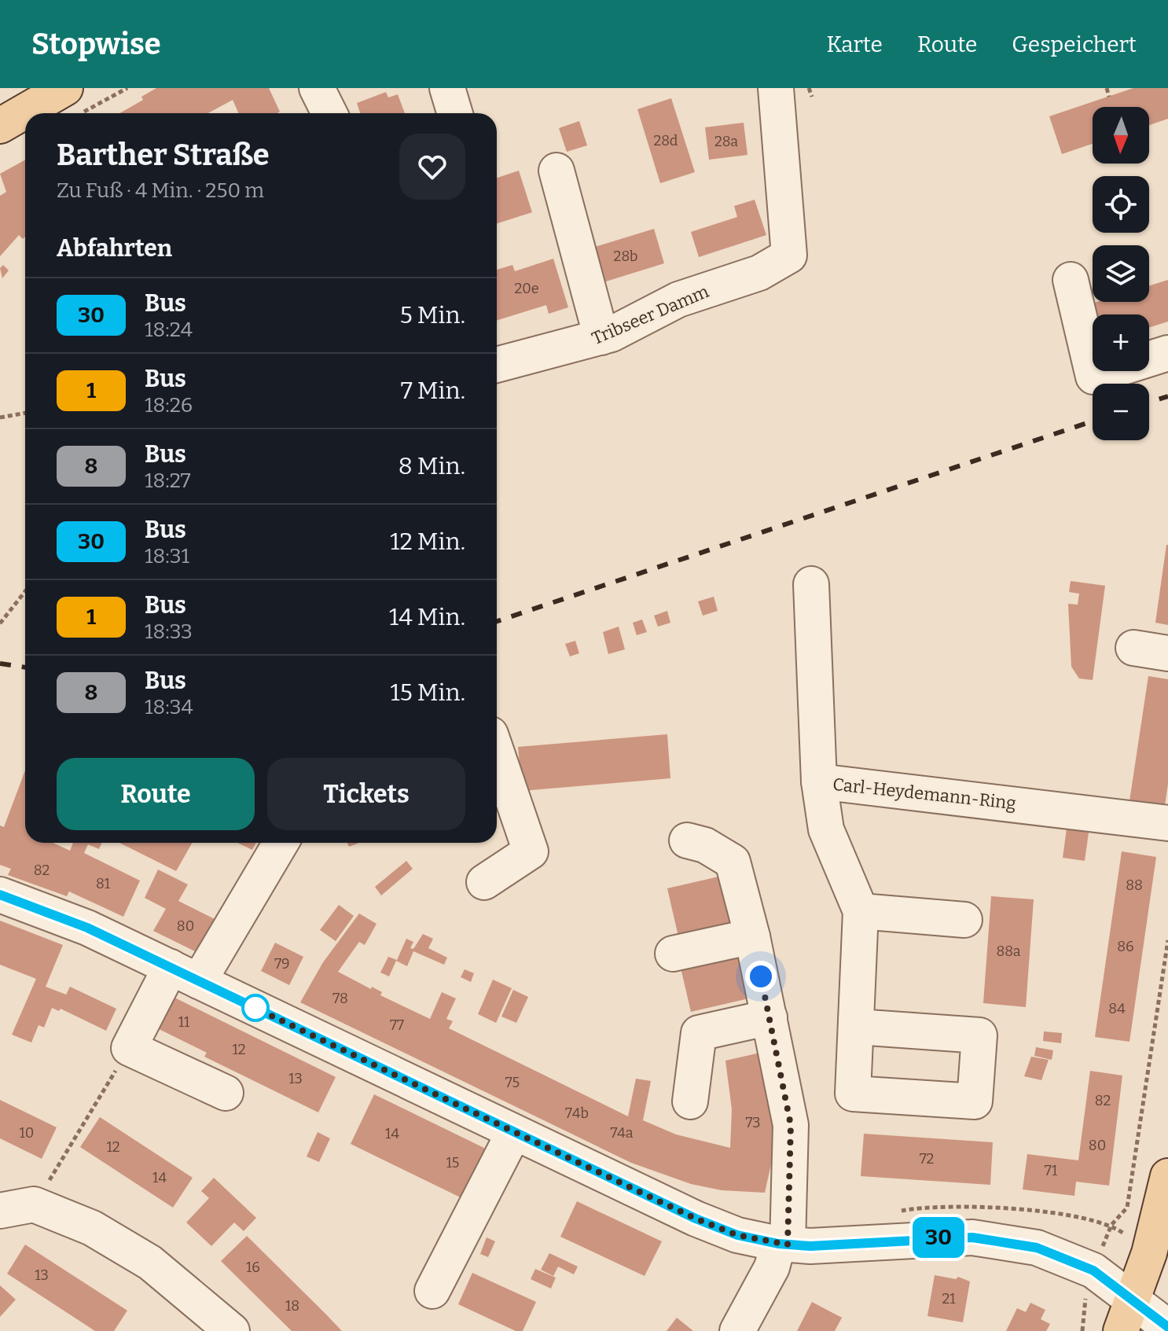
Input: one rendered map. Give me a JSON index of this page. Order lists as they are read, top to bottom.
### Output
{
  "streets": {
    "street": ["Tribseer Damm", "Carl-Heydemann-Ring"]
  },
  "lines": ["bus line 30"],
  "house_numbers": [
    "28d",
    "28a",
    "28b",
    "20e",
    "82",
    "81",
    "88",
    "80",
    "86",
    "88a",
    "79",
    "78",
    "84",
    "11",
    "77",
    "12",
    "13",
    "75",
    "82",
    "74b",
    "73",
    "10",
    "74a",
    "14",
    "80",
    "12",
    "72",
    "15",
    "71",
    "14",
    "16",
    "13",
    "21",
    "18"
  ],
  "north": "bottom",
  "page": {
    "header": "Stopwise",
    "nav": ["Karte", "Route", "Gespeichert"],
    "on_map": "30",
    "map_buttons": ["+", "−"],
    "heading": [
      ["Barther Straße", "Zu Fuß · 4 Min. · 250 m"],
      "Abfahrten"
    ],
    "list": [
      {
        "mark": "30",
        "name": "Bus",
        "note": "18:24",
        "value": "5 Min."
      },
      {
        "mark": "1",
        "name": "Bus",
        "note": "18:26",
        "value": "7 Min."
      },
      {
        "mark": "8",
        "name": "Bus",
        "note": "18:27",
        "value": "8 Min."
      },
      {
        "mark": "30",
        "name": "Bus",
        "note": "18:31",
        "value": "12 Min."
      },
      {
        "mark": "1",
        "name": "Bus",
        "note": "18:33",
        "value": "14 Min."
      },
      {
        "mark": "8",
        "name": "Bus",
        "note": "18:34",
        "value": "15 Min."
      }
    ],
    "buttons": ["Route", "Tickets"]
  }
}
